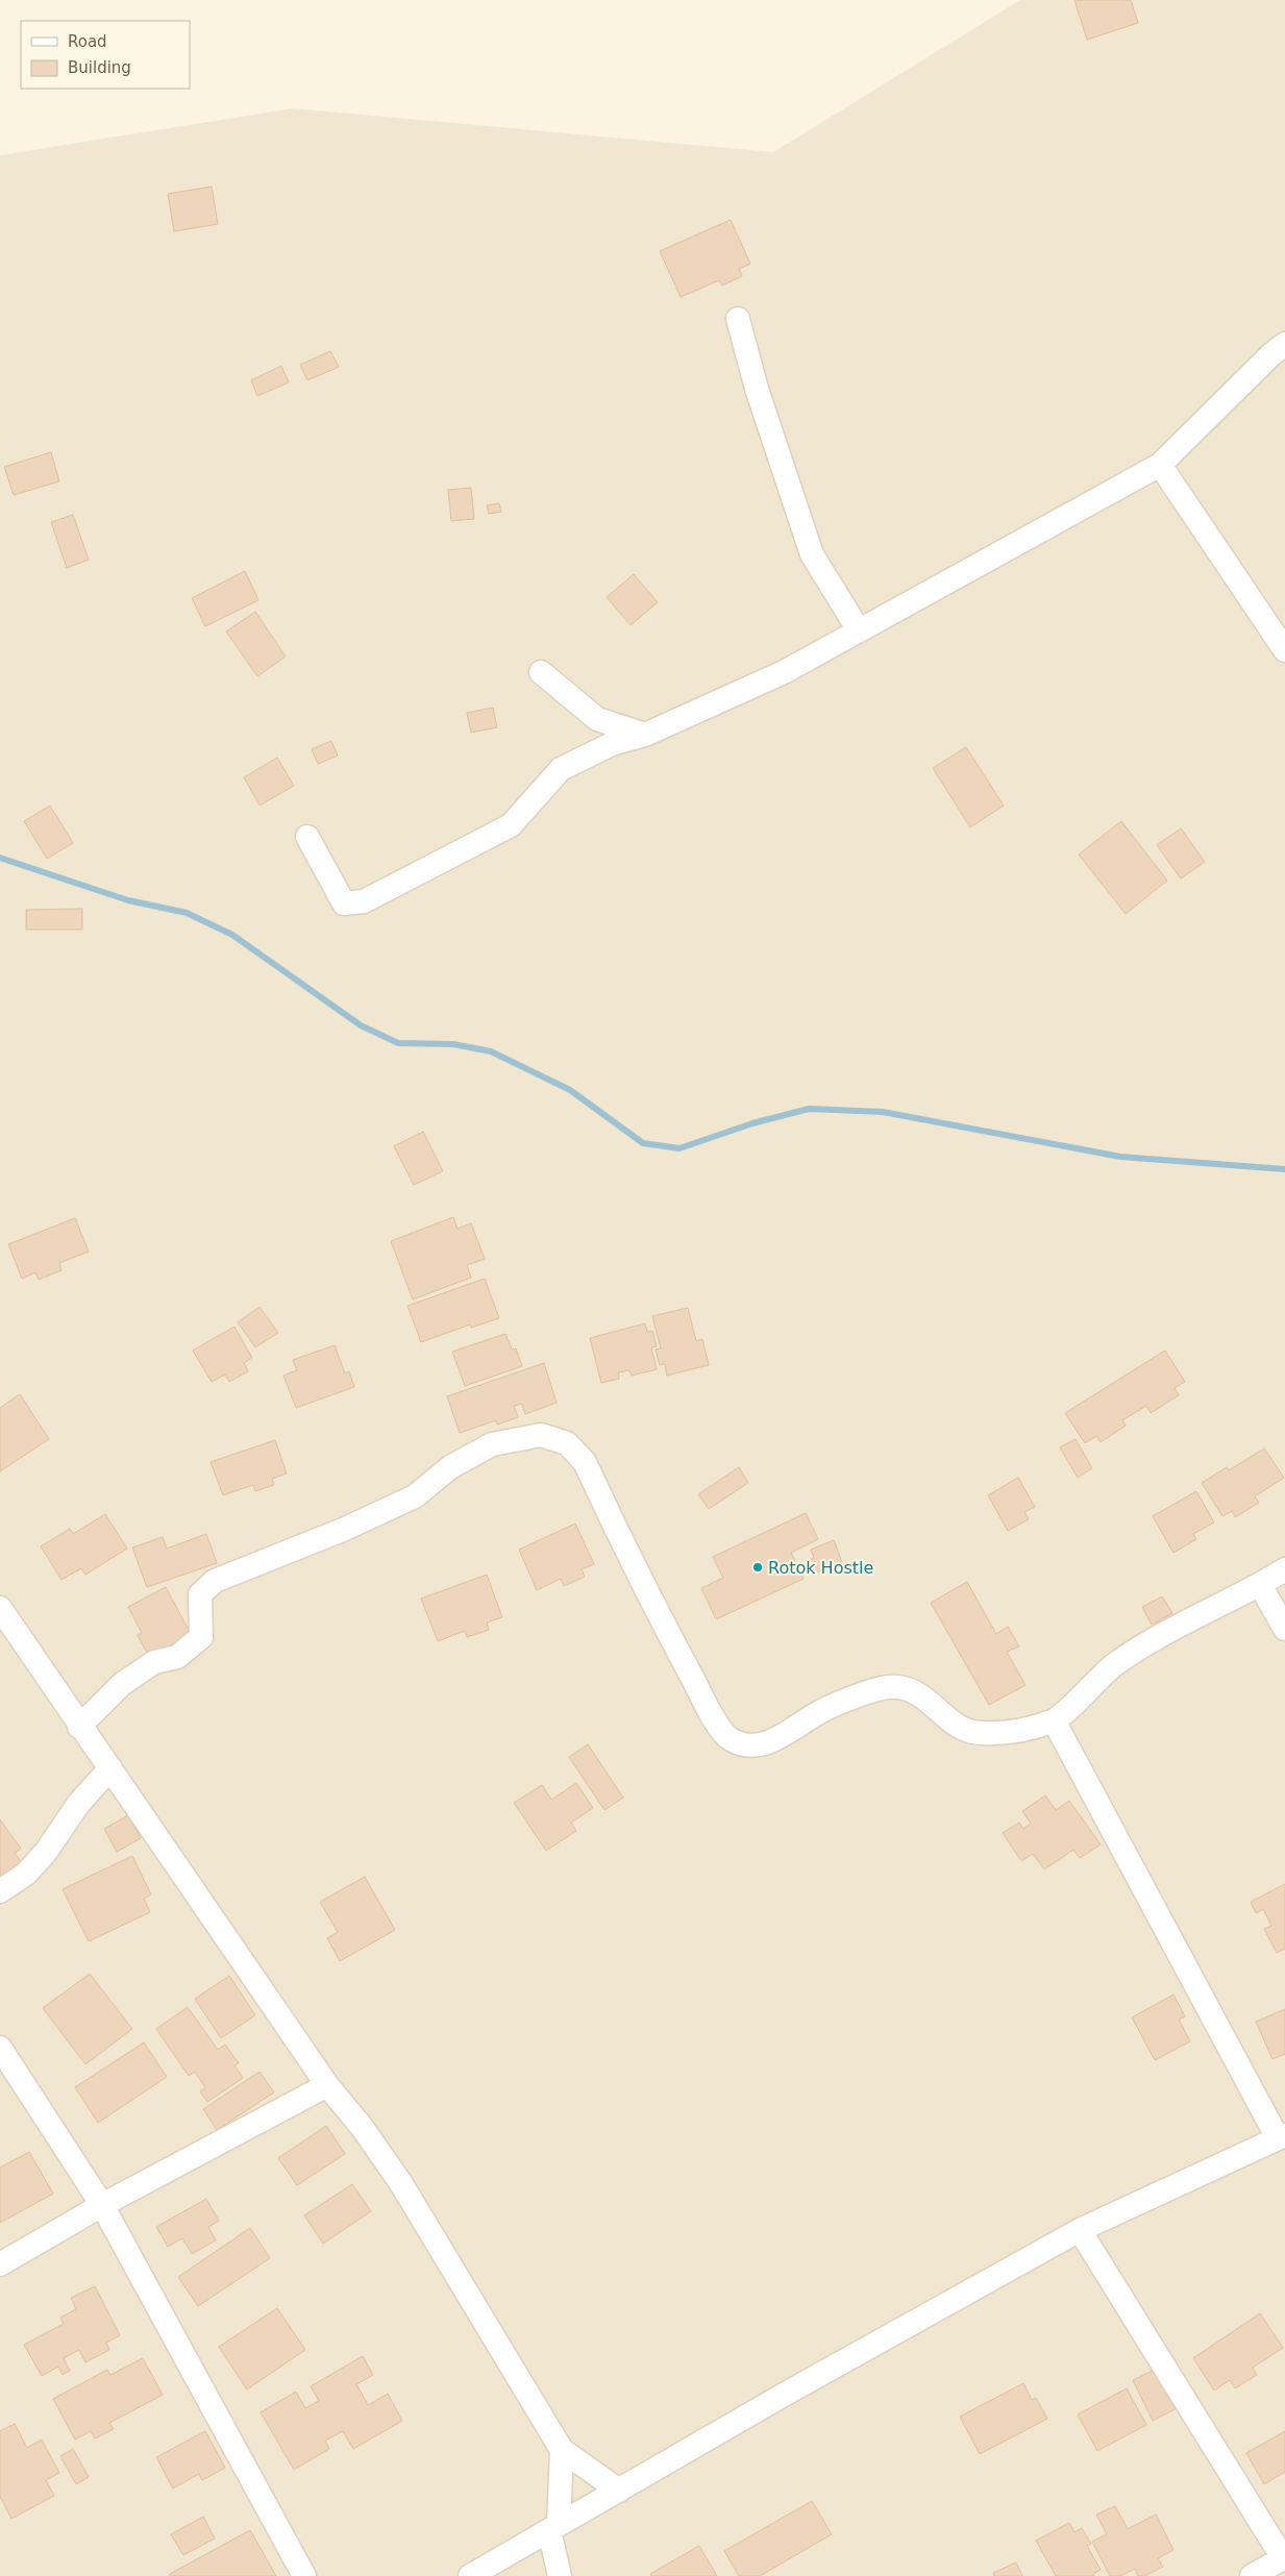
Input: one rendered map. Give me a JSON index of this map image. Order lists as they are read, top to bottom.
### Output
{
  "places": ["Rotok Hostle"],
  "legend": ["Road", "Building"]
}
